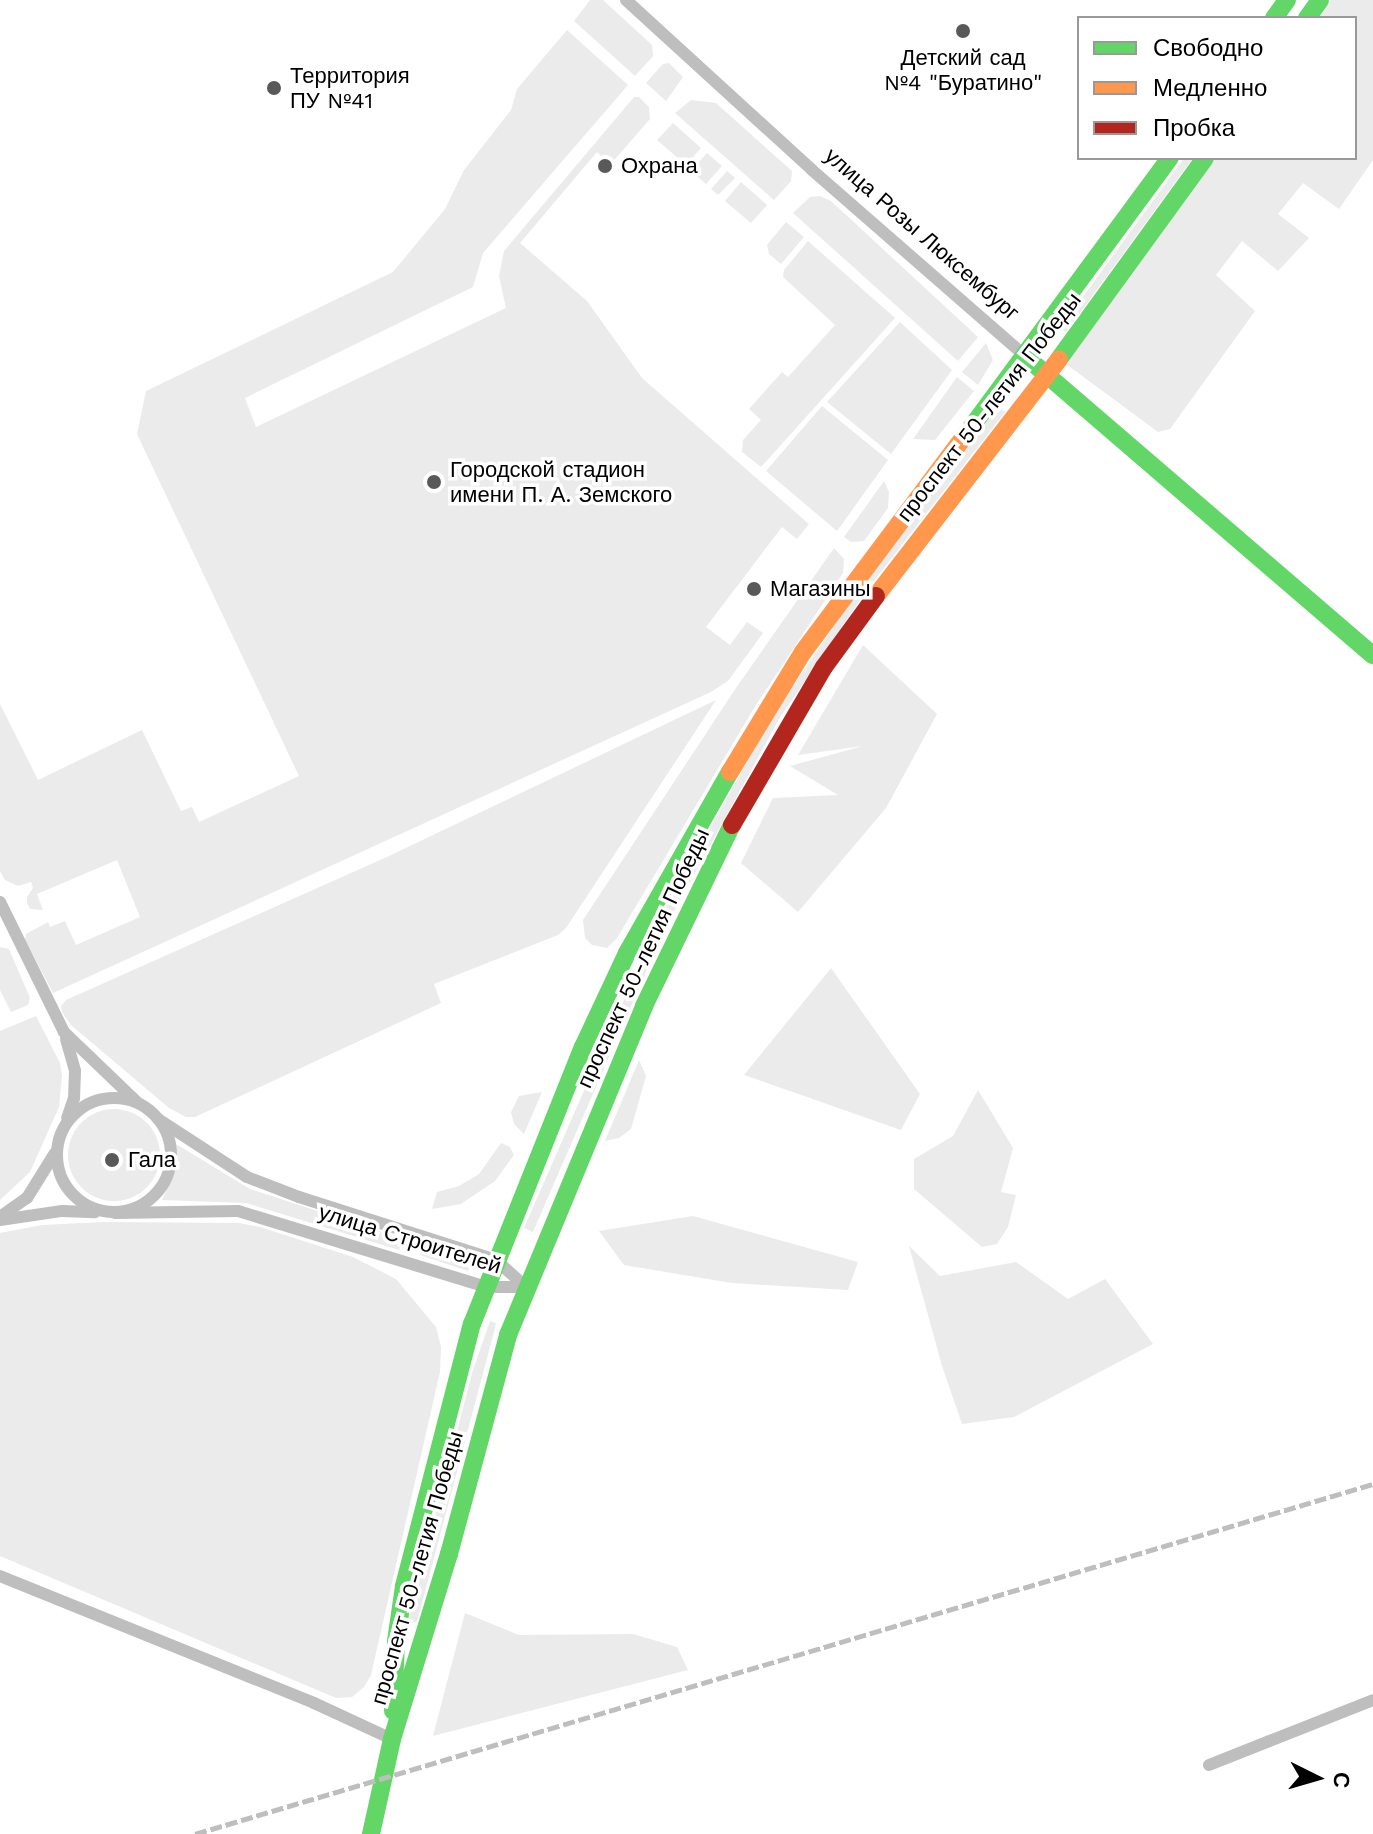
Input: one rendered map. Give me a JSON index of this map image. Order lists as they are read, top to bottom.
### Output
{
  "streets": {
    "main road": ["улица Розы Люксембург", "проспект 50-летия Победы"],
    "street": ["улица Строителей"]
  },
  "crossings": [
    ["улица Розы Люксембург", "проспект 50-летия Победы"],
    ["проспект 50-летия Победы", "улица Строителей"]
  ],
  "places": [
    "Детский сад №4 \"Буратино\"",
    "Территория ПУ №41",
    "Охрана",
    "Городской стадион имени П. А. Земского",
    "Магазины",
    "Гала"
  ],
  "legend": ["Свободно", "Медленно", "Пробка"],
  "north": "right"
}
